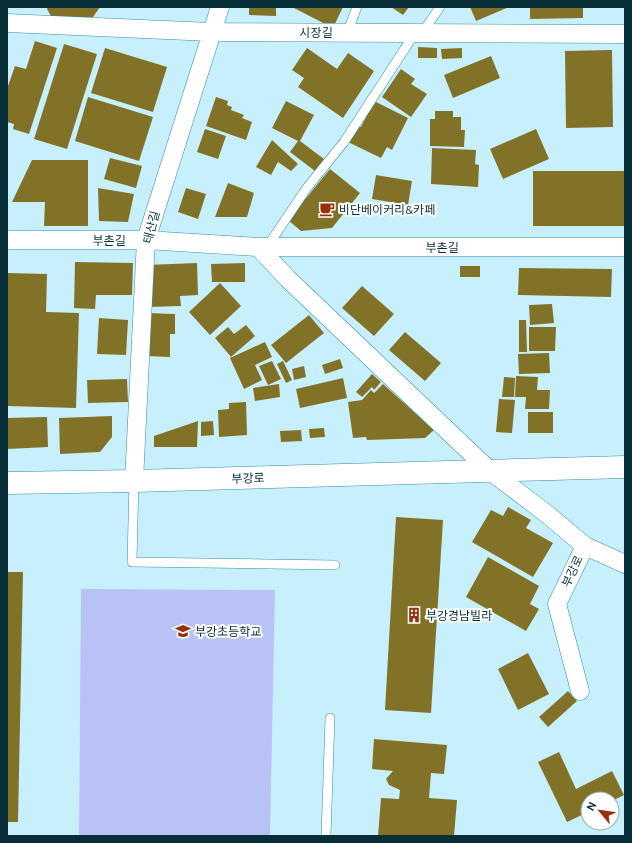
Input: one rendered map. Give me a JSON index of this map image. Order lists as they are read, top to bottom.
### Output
{
  "streets": {
    "street": [
      "시장길",
      "태산길",
      "부촌길",
      "부강로"
    ]
  },
  "crossings": [
    ["시장길", "태산길"],
    ["태산길", "부촌길"],
    ["태산길", "부강로"]
  ],
  "places": {
    "cafe": ["비단베이커리&카페"],
    "building": ["부강경남빌라"],
    "school or university": ["부강초등학교"]
  },
  "north": "top left"
}
